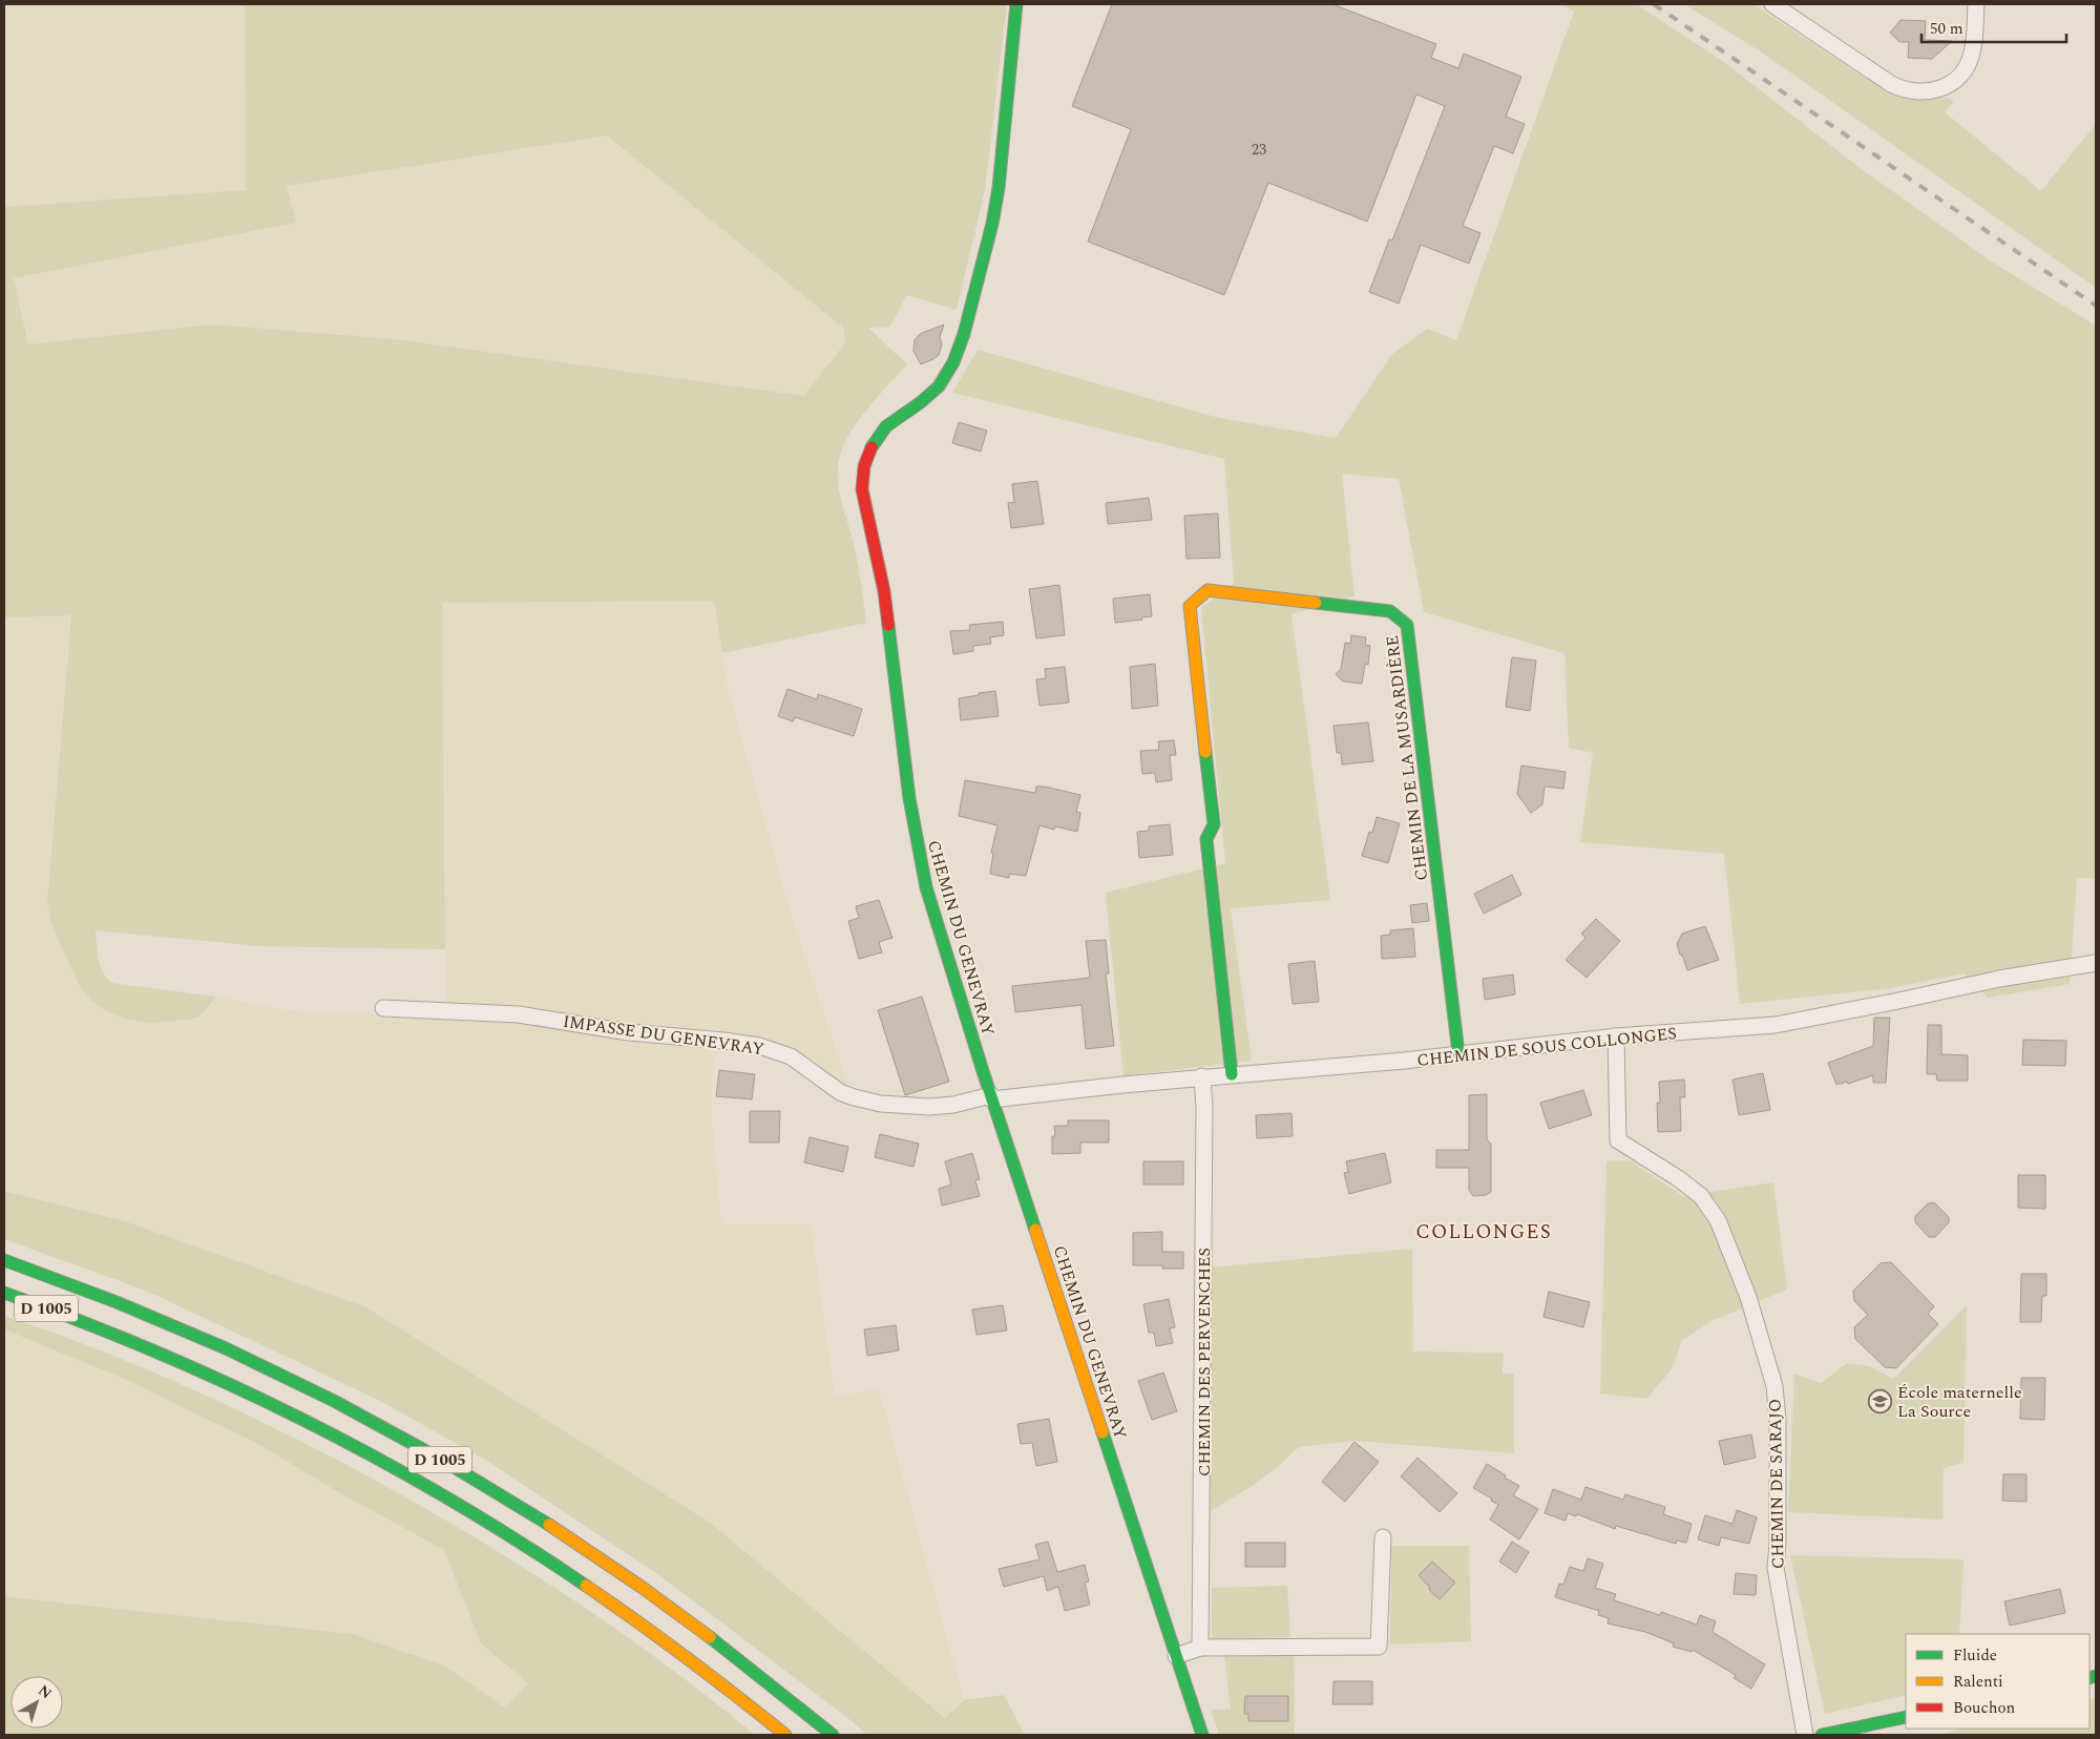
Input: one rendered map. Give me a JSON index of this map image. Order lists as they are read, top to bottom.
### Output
{
  "streets": {
    "main road": ["CHEMIN DE LA MUSARDIÈRE", "CHEMIN DU GENEVRAY", "D 1005"],
    "street": [
      "IMPASSE DU GENEVRAY",
      "CHEMIN DE SOUS COLLONGES",
      "CHEMIN DES PERVENCHES",
      "CHEMIN DE SARAJO"
    ]
  },
  "crossings": [
    ["CHEMIN DE LA MUSARDIÈRE", "CHEMIN DE SOUS COLLONGES"],
    ["CHEMIN DU GENEVRAY", "IMPASSE DU GENEVRAY"],
    ["CHEMIN DU GENEVRAY", "CHEMIN DE SOUS COLLONGES"],
    ["IMPASSE DU GENEVRAY", "CHEMIN DE SOUS COLLONGES"],
    ["CHEMIN DE SOUS COLLONGES", "CHEMIN DES PERVENCHES"],
    ["CHEMIN DE SOUS COLLONGES", "CHEMIN DE SARAJO"]
  ],
  "districts": ["COLLONGES"],
  "places": {
    "school or university": ["École maternelle La Source"]
  },
  "house_numbers": ["23"],
  "legend": ["Fluide", "Ralenti", "Bouchon"],
  "scale_bar": "50 m",
  "north": "top right"
}
